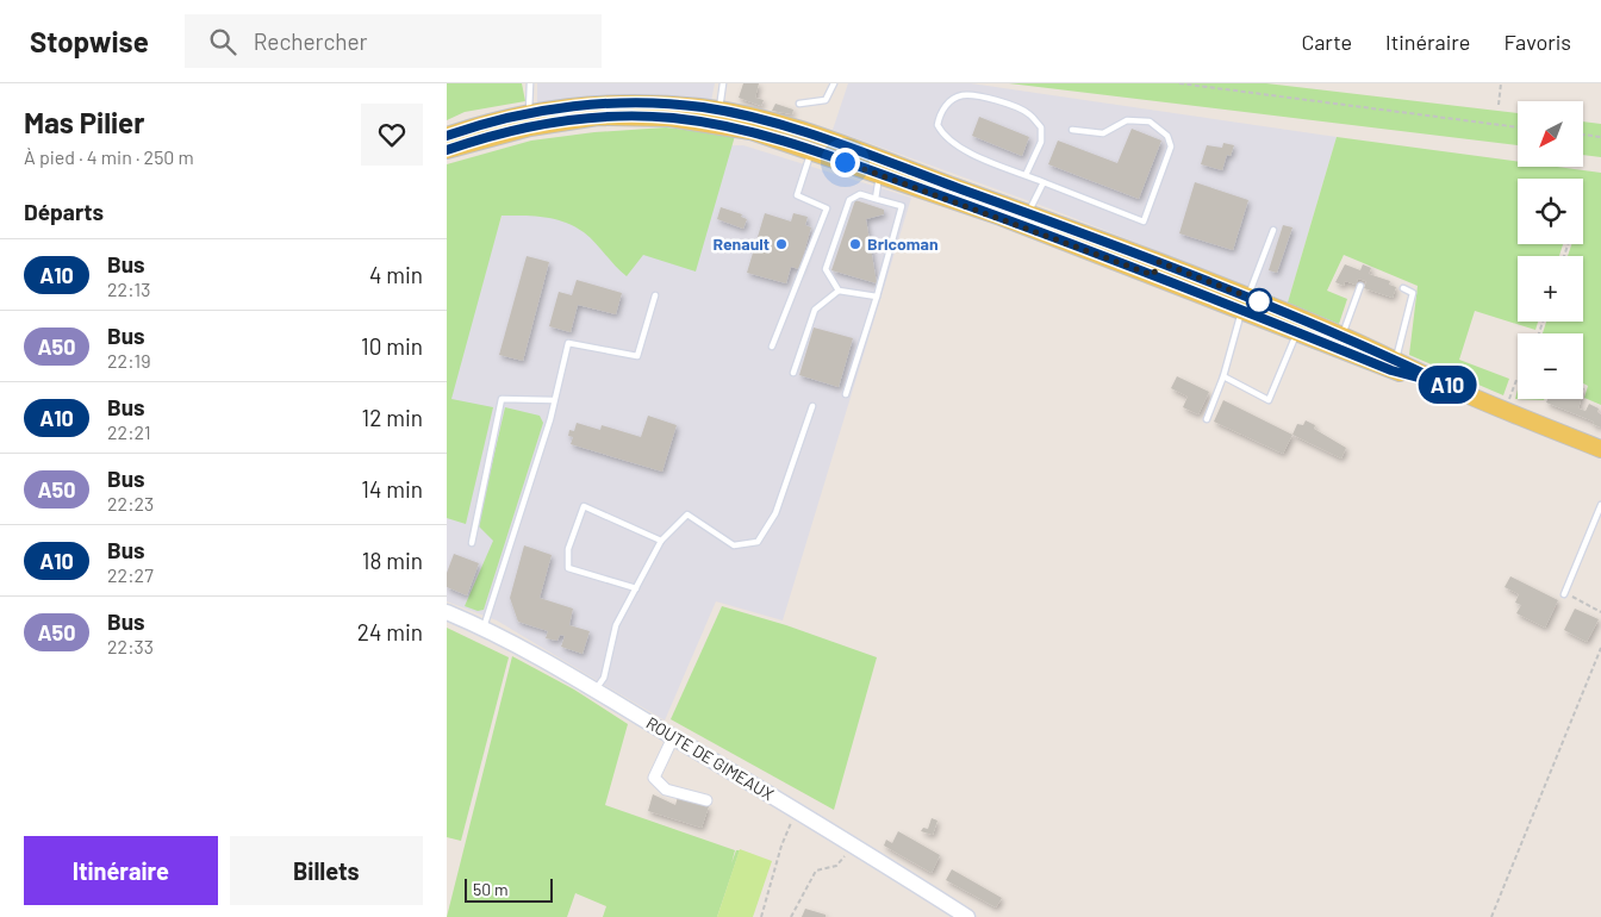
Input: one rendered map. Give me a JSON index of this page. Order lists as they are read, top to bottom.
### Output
{
  "streets": {
    "street": ["ROUTE DE GIMEAUX"]
  },
  "places": ["Renault", "Bricoman"],
  "lines": ["bus line A10"],
  "scale_bar": "50 m",
  "north": "bottom left",
  "page": {
    "header": "Stopwise",
    "search": "Rechercher",
    "nav": ["Carte", "Itinéraire", "Favoris"],
    "heading": [
      ["Mas Pilier", "À pied · 4 min · 250 m"],
      "Départs"
    ],
    "on_map": "A10",
    "map_buttons": ["+", "−"],
    "list": [
      {
        "mark": "A10",
        "name": "Bus",
        "note": "22:13",
        "value": "4 min"
      },
      {
        "mark": "A50",
        "name": "Bus",
        "note": "22:19",
        "value": "10 min"
      },
      {
        "mark": "A10",
        "name": "Bus",
        "note": "22:21",
        "value": "12 min"
      },
      {
        "mark": "A50",
        "name": "Bus",
        "note": "22:23",
        "value": "14 min"
      },
      {
        "mark": "A10",
        "name": "Bus",
        "note": "22:27",
        "value": "18 min"
      },
      {
        "mark": "A50",
        "name": "Bus",
        "note": "22:33",
        "value": "24 min"
      }
    ],
    "buttons": ["Itinéraire", "Billets"],
    "scale": "50 m"
  }
}
